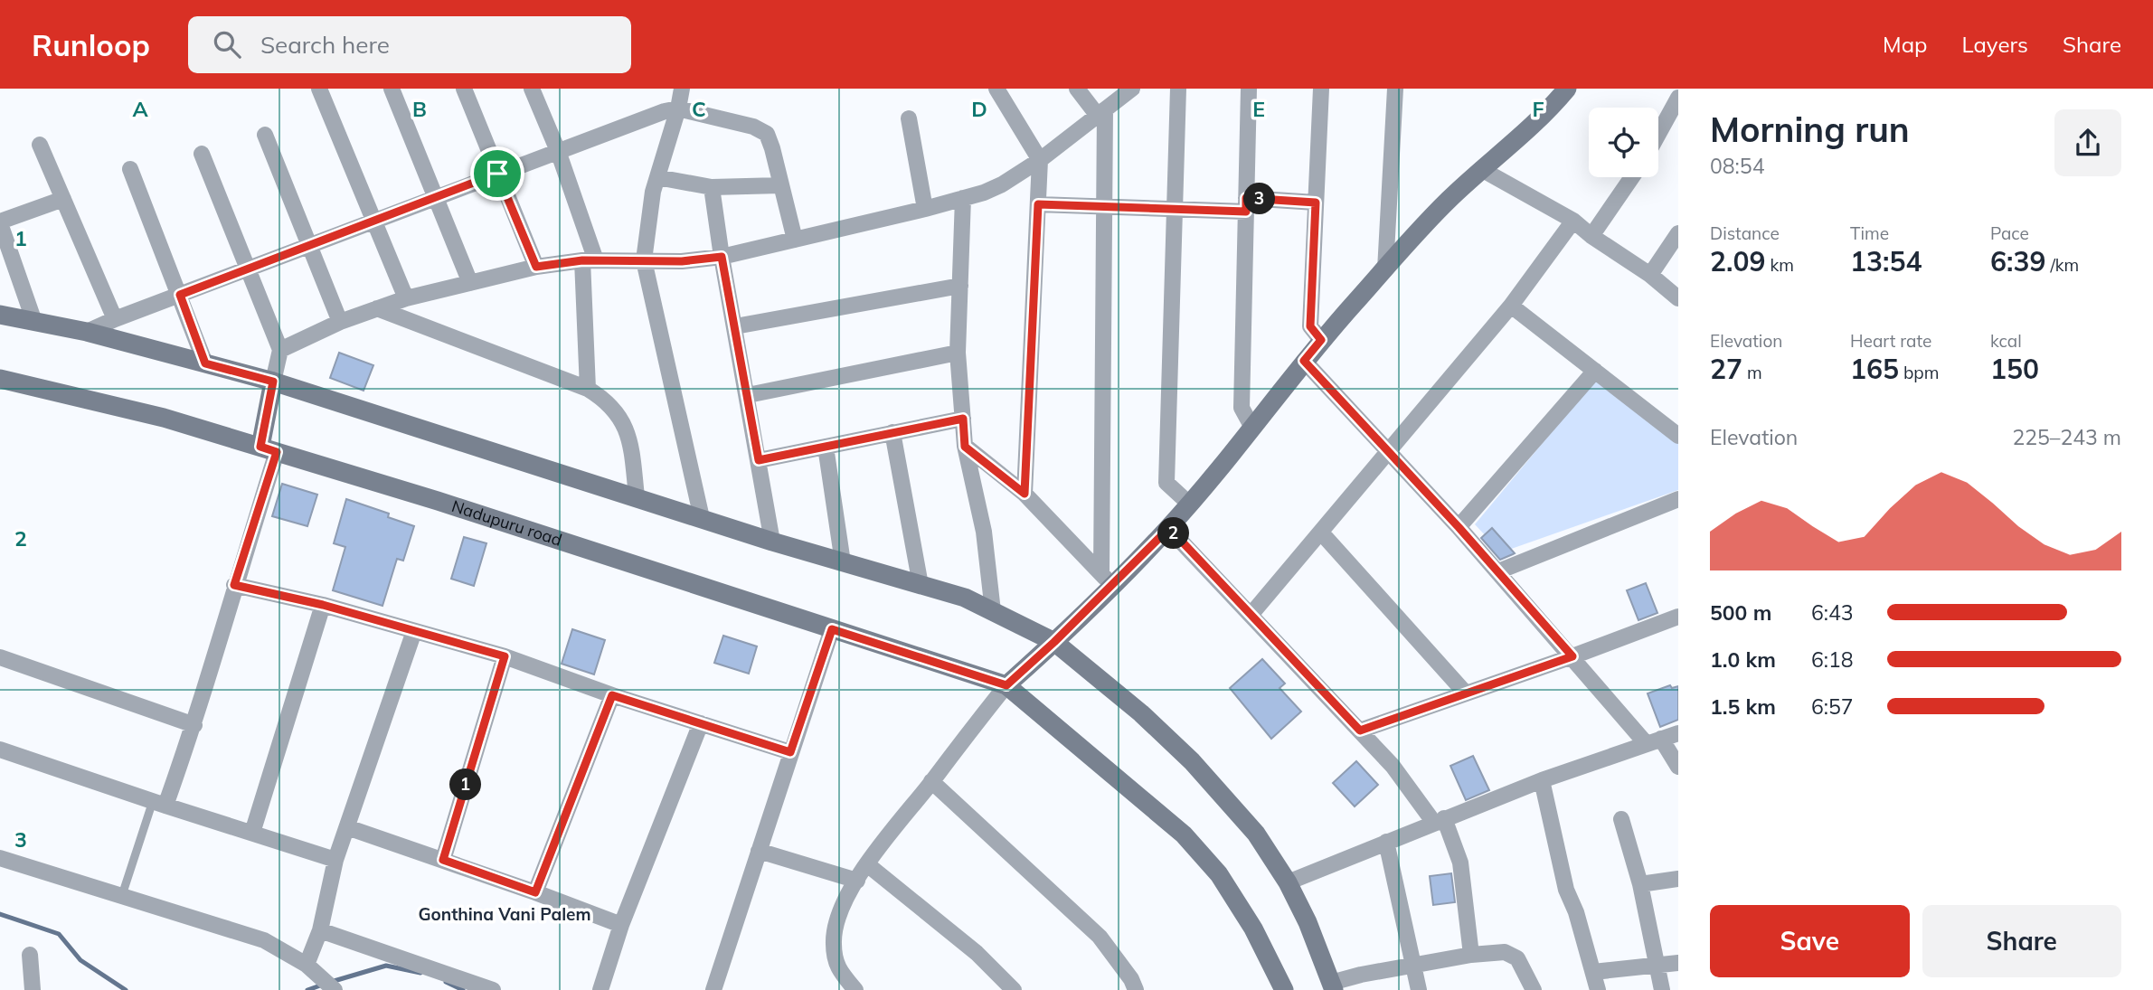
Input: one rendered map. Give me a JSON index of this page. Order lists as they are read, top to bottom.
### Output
{
  "streets": {
    "street": ["Nadupuru road"]
  },
  "districts": ["Gonthina Vani Palem"],
  "page": {
    "header": "Runloop",
    "search": "Search here",
    "nav": ["Map", "Layers", "Share"],
    "heading": ["Morning run", "08:54"],
    "pins": ["3", "2", "1"],
    "stats": [
      ["Distance", "2.09 km"],
      ["Time", "13:54"],
      ["Pace", "6:39 /km"],
      ["Elevation", "27 m"],
      ["Heart rate", "165 bpm"],
      ["kcal", "150"]
    ],
    "chart": ["Elevation", "225–243 m"],
    "list": [
      {
        "name": "500 m",
        "note": "6:43"
      },
      {
        "name": "1.0 km",
        "note": "6:18"
      },
      {
        "name": "1.5 km",
        "note": "6:57"
      }
    ],
    "buttons": ["Save", "Share"]
  },
  "grid": {
    "columns": [
      "A",
      "B",
      "C",
      "D",
      "E",
      "F"
    ],
    "rows": ["1", "2", "3"]
  }
}
